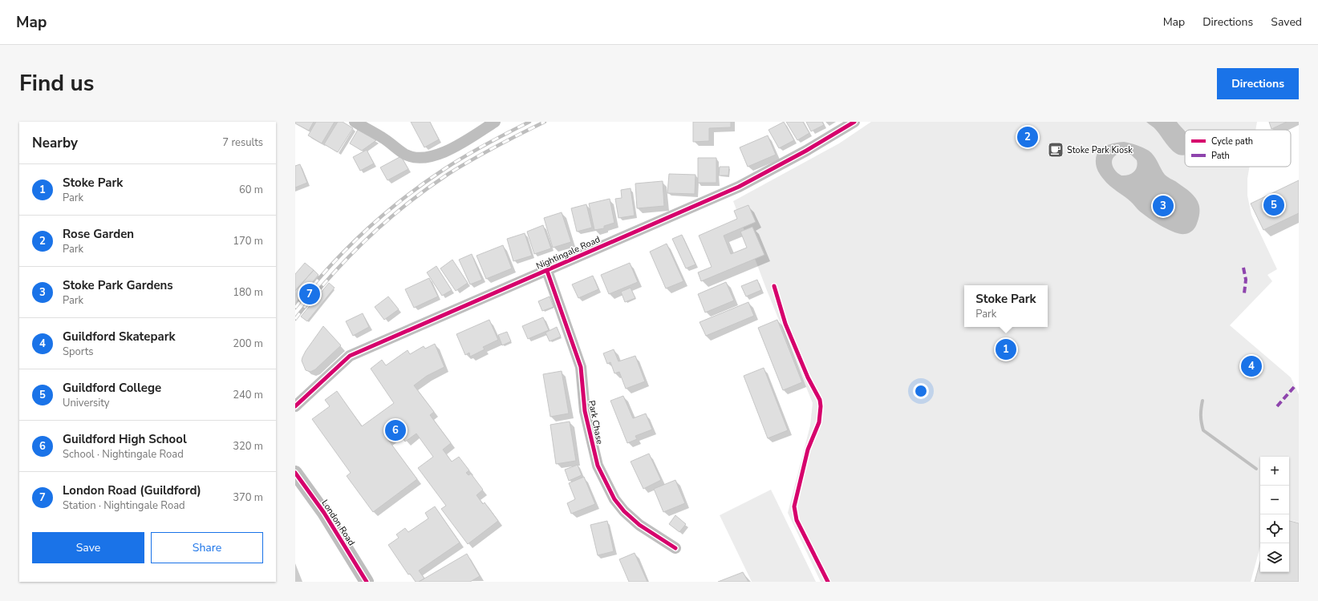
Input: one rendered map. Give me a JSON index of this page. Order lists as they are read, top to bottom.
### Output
{
  "streets": {
    "main road": ["London Road"],
    "street": ["Nightingale Road", "Park Chase"]
  },
  "crossings": [
    ["Nightingale Road", "Park Chase"]
  ],
  "places": {
    "cafe": ["Stoke Park Kiosk"]
  },
  "legend": ["Cycle path", "Path"],
  "page": {
    "header": "Map",
    "nav": ["Map", "Directions", "Saved"],
    "title": "Find us",
    "buttons": [
      "Directions",
      ["Save", "Share"]
    ],
    "heading": ["Nearby", "7 results"],
    "pins": [
      "2",
      "5",
      "3",
      "7",
      "1",
      "4",
      "6"
    ],
    "list": [
      {
        "mark": "1",
        "name": "Stoke Park",
        "note": "Park",
        "value": "60 m"
      },
      {
        "mark": "2",
        "name": "Rose Garden",
        "note": "Park",
        "value": "170 m"
      },
      {
        "mark": "3",
        "name": "Stoke Park Gardens",
        "note": "Park",
        "value": "180 m"
      },
      {
        "mark": "4",
        "name": "Guildford Skatepark",
        "note": "Sports",
        "value": "200 m"
      },
      {
        "mark": "5",
        "name": "Guildford College",
        "note": "University",
        "value": "240 m"
      },
      {
        "mark": "6",
        "name": "Guildford High School",
        "note": "School · Nightingale Road",
        "value": "320 m"
      },
      {
        "mark": "7",
        "name": "London Road (Guildford)",
        "note": "Station · Nightingale Road",
        "value": "370 m"
      }
    ],
    "popup": ["Stoke Park", "Park"],
    "map_buttons": ["+", "−"]
  }
}
